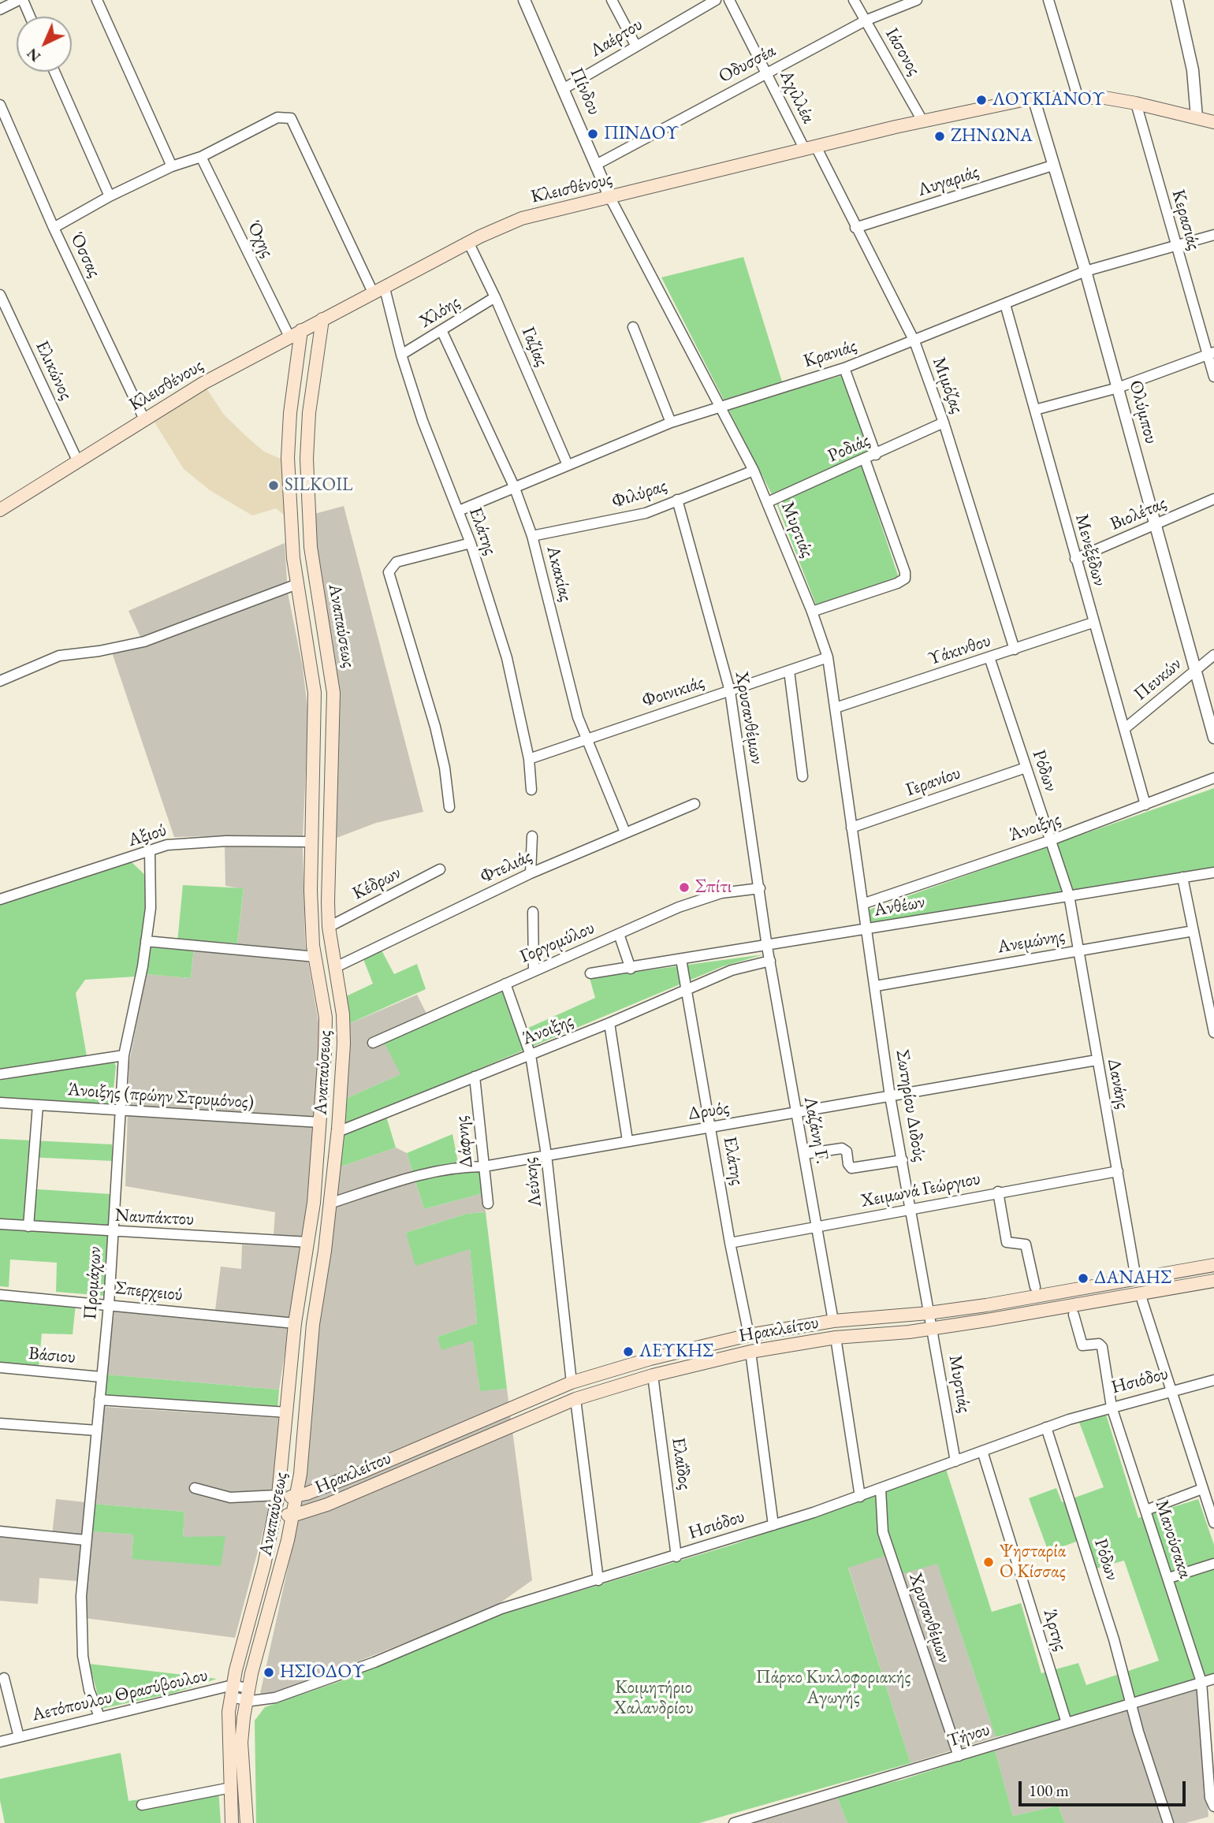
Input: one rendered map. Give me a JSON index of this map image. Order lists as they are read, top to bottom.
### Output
{
  "streets": {
    "main road": ["Κλεισθένους", "Αναπαύσεως", "Ηρακλείτου"],
    "street": [
      "Λαέρτου",
      "Ιάσονος",
      "Οδυσσέα",
      "Πίνδου",
      "Αχιλλέα",
      "Λυγαριάς",
      "Κερασιάς",
      "Όχης",
      "Όσσας",
      "Χλόης",
      "Γαζίας",
      "Κρανιάς",
      "Ελικώνος",
      "Μιμόζας",
      "Ολύμπου",
      "Ροδιάς",
      "Φιλύρας",
      "Βιολέτας",
      "Μυρτιάς",
      "Ελάτης",
      "Μενεξέδων",
      "Ακακίας",
      "Υάκινθου",
      "Πευκών",
      "Φοινικιάς",
      "Χρυσανθέμων",
      "Ρόδων",
      "Γερανίου",
      "Άνοιξης",
      "Αξιού",
      "Φτελιάς",
      "Κέδρων",
      "Ανθέων",
      "Ανεμώνης",
      "Γοργομύλου",
      "Δανάης",
      "Άνοιξης (πρώην Στρυμόνος)",
      "Σωτηρίου Διδούς",
      "Δρυός",
      "Λαζάνη Γ.",
      "Δάφνης",
      "Λεύκης",
      "Χειμωνά Γεώργιου",
      "Ναυπάκτου",
      "Προμάχων",
      "Σπερχειού",
      "Βάσιου",
      "Ησιόδου",
      "Ελαΐδος",
      "Μανούσακα",
      "Άρτης",
      "Αετόπουλου Θρασύβουλου",
      "Τήνου"
    ]
  },
  "crossings": [
    ["Λαέρτου", "Πίνδου"],
    ["Ιάσονος", "Οδυσσέα"],
    ["Ιάσονος", "Κλεισθένους"],
    ["Οδυσσέα", "Πίνδου"],
    ["Οδυσσέα", "Αχιλλέα"],
    ["Πίνδου", "Κλεισθένους"],
    ["Πίνδου", "Μυρτιάς"],
    ["Αχιλλέα", "Κλεισθένους"],
    ["Αχιλλέα", "Μιμόζας"],
    ["Λυγαριάς", "Μιμόζας"],
    ["Λυγαριάς", "Ολύμπου"],
    ["Κλεισθένους", "Κερασιάς"],
    ["Κλεισθένους", "Όχης"],
    ["Κλεισθένους", "Όσσας"],
    ["Κλεισθένους", "Γαζίας"],
    ["Κλεισθένους", "Ελικώνος"],
    ["Κλεισθένους", "Μιμόζας"],
    ["Κλεισθένους", "Ολύμπου"],
    ["Κλεισθένους", "Μυρτιάς"],
    ["Κλεισθένους", "Ελάτης"],
    ["Κλεισθένους", "Αναπαύσεως"],
    ["Κερασιάς", "Κρανιάς"],
    ["Όχης", "Ελάτης"],
    ["Χλόης", "Γαζίας"],
    ["Χλόης", "Ελάτης"],
    ["Χλόης", "Ακακίας"],
    ["Γαζίας", "Κρανιάς"],
    ["Κρανιάς", "Μιμόζας"],
    ["Κρανιάς", "Ολύμπου"],
    ["Κρανιάς", "Μυρτιάς"],
    ["Κρανιάς", "Ελάτης"],
    ["Κρανιάς", "Μενεξέδων"],
    ["Κρανιάς", "Ακακίας"],
    ["Μιμόζας", "Ροδιάς"],
    ["Μιμόζας", "Υάκινθου"],
    ["Ολύμπου", "Βιολέτας"],
    ["Ολύμπου", "Πευκών"],
    ["Ροδιάς", "Μυρτιάς"],
    ["Φιλύρας", "Μυρτιάς"],
    ["Φιλύρας", "Ακακίας"],
    ["Φιλύρας", "Χρυσανθέμων"],
    ["Βιολέτας", "Μενεξέδων"],
    ["Μυρτιάς", "Υάκινθου"],
    ["Μυρτιάς", "Φοινικιάς"],
    ["Μυρτιάς", "Γερανίου"],
    ["Μυρτιάς", "Άνοιξης"],
    ["Μυρτιάς", "Σωτηρίου Διδούς"],
    ["Μυρτιάς", "Ηρακλείτου"],
    ["Μυρτιάς", "Ησιόδου"],
    ["Ελάτης", "Φοινικιάς"],
    ["Ελάτης", "Άνοιξης"],
    ["Ελάτης", "Ανθέων"],
    ["Ελάτης", "Δρυός"],
    ["Ελάτης", "Χειμωνά Γεώργιου"],
    ["Ελάτης", "Ηρακλείτου"],
    ["Μενεξέδων", "Υάκινθου"],
    ["Μενεξέδων", "Πευκών"],
    ["Μενεξέδων", "Άνοιξης"],
    ["Ακακίας", "Φοινικιάς"],
    ["Ακακίας", "Φτελιάς"],
    ["Αναπαύσεως", "Άνοιξης"],
    ["Αναπαύσεως", "Αξιού"],
    ["Αναπαύσεως", "Φτελιάς"],
    ["Αναπαύσεως", "Κέδρων"],
    ["Αναπαύσεως", "Άνοιξης (πρώην Στρυμόνος)"],
    ["Αναπαύσεως", "Δρυός"],
    ["Αναπαύσεως", "Ναυπάκτου"],
    ["Αναπαύσεως", "Σπερχειού"],
    ["Αναπαύσεως", "Ηρακλείτου"],
    ["Αναπαύσεως", "Ησιόδου"],
    ["Αναπαύσεως", "Αετόπουλου Θρασύβουλου"],
    ["Υάκινθου", "Ρόδων"],
    ["Φοινικιάς", "Χρυσανθέμων"],
    ["Χρυσανθέμων", "Ανθέων"],
    ["Χρυσανθέμων", "Γοργομύλου"],
    ["Χρυσανθέμων", "Λαζάνη Γ."],
    ["Χρυσανθέμων", "Ησιόδου"],
    ["Χρυσανθέμων", "Τήνου"],
    ["Ρόδων", "Γερανίου"],
    ["Ρόδων", "Άνοιξης"],
    ["Ρόδων", "Ανθέων"],
    ["Ρόδων", "Δανάης"],
    ["Ρόδων", "Ησιόδου"],
    ["Ρόδων", "Τήνου"],
    ["Άνοιξης", "Σωτηρίου Διδούς"],
    ["Άνοιξης", "Λαζάνη Γ."],
    ["Άνοιξης", "Δάφνης"],
    ["Άνοιξης", "Λεύκης"],
    ["Αξιού", "Προμάχων"],
    ["Ανθέων", "Δανάης"],
    ["Ανθέων", "Σωτηρίου Διδούς"],
    ["Ανθέων", "Λαζάνη Γ."],
    ["Ανεμώνης", "Δανάης"],
    ["Ανεμώνης", "Σωτηρίου Διδούς"],
    ["Γοργομύλου", "Λεύκης"],
    ["Δανάης", "Δρυός"],
    ["Δανάης", "Χειμωνά Γεώργιου"],
    ["Δανάης", "Ηρακλείτου"],
    ["Άνοιξης (πρώην Στρυμόνος)", "Προμάχων"],
    ["Σωτηρίου Διδούς", "Δρυός"],
    ["Σωτηρίου Διδούς", "Χειμωνά Γεώργιου"],
    ["Σωτηρίου Διδούς", "Ηρακλείτου"],
    ["Δρυός", "Λαζάνη Γ."],
    ["Δρυός", "Δάφνης"],
    ["Δρυός", "Λεύκης"],
    ["Λαζάνη Γ.", "Χειμωνά Γεώργιου"],
    ["Λαζάνη Γ.", "Ηρακλείτου"],
    ["Λεύκης", "Ηρακλείτου"],
    ["Ναυπάκτου", "Προμάχων"],
    ["Προμάχων", "Σπερχειού"],
    ["Προμάχων", "Βάσιου"],
    ["Προμάχων", "Αετόπουλου Θρασύβουλου"],
    ["Ηρακλείτου", "Ελαΐδος"],
    ["Ησιόδου", "Ελαΐδος"],
    ["Ησιόδου", "Μανούσακα"],
    ["Ησιόδου", "Άρτης"],
    ["Ησιόδου", "Αετόπουλου Θρασύβουλου"],
    ["Μανούσακα", "Τήνου"],
    ["Άρτης", "Τήνου"]
  ],
  "parks": ["Πάρκο Κυκλοφοριακής Αγωγής", "Κοιμητήριο Χαλανδρίου"],
  "places": [
    "ΛΟΥΚΙΑΝΟΥ",
    "ΠΙΝΔΟΥ",
    "ΖΗΝΩΝΑ",
    "SILKOIL",
    "Σπίτι",
    "ΔΑΝΑΗΣ",
    "ΛΕΥΚΗΣ",
    "Ψησταρία Ο Κίσσας",
    "ΗΣΙΟΔΟΥ"
  ],
  "scale_bar": "100 m",
  "north": "bottom left"
}
